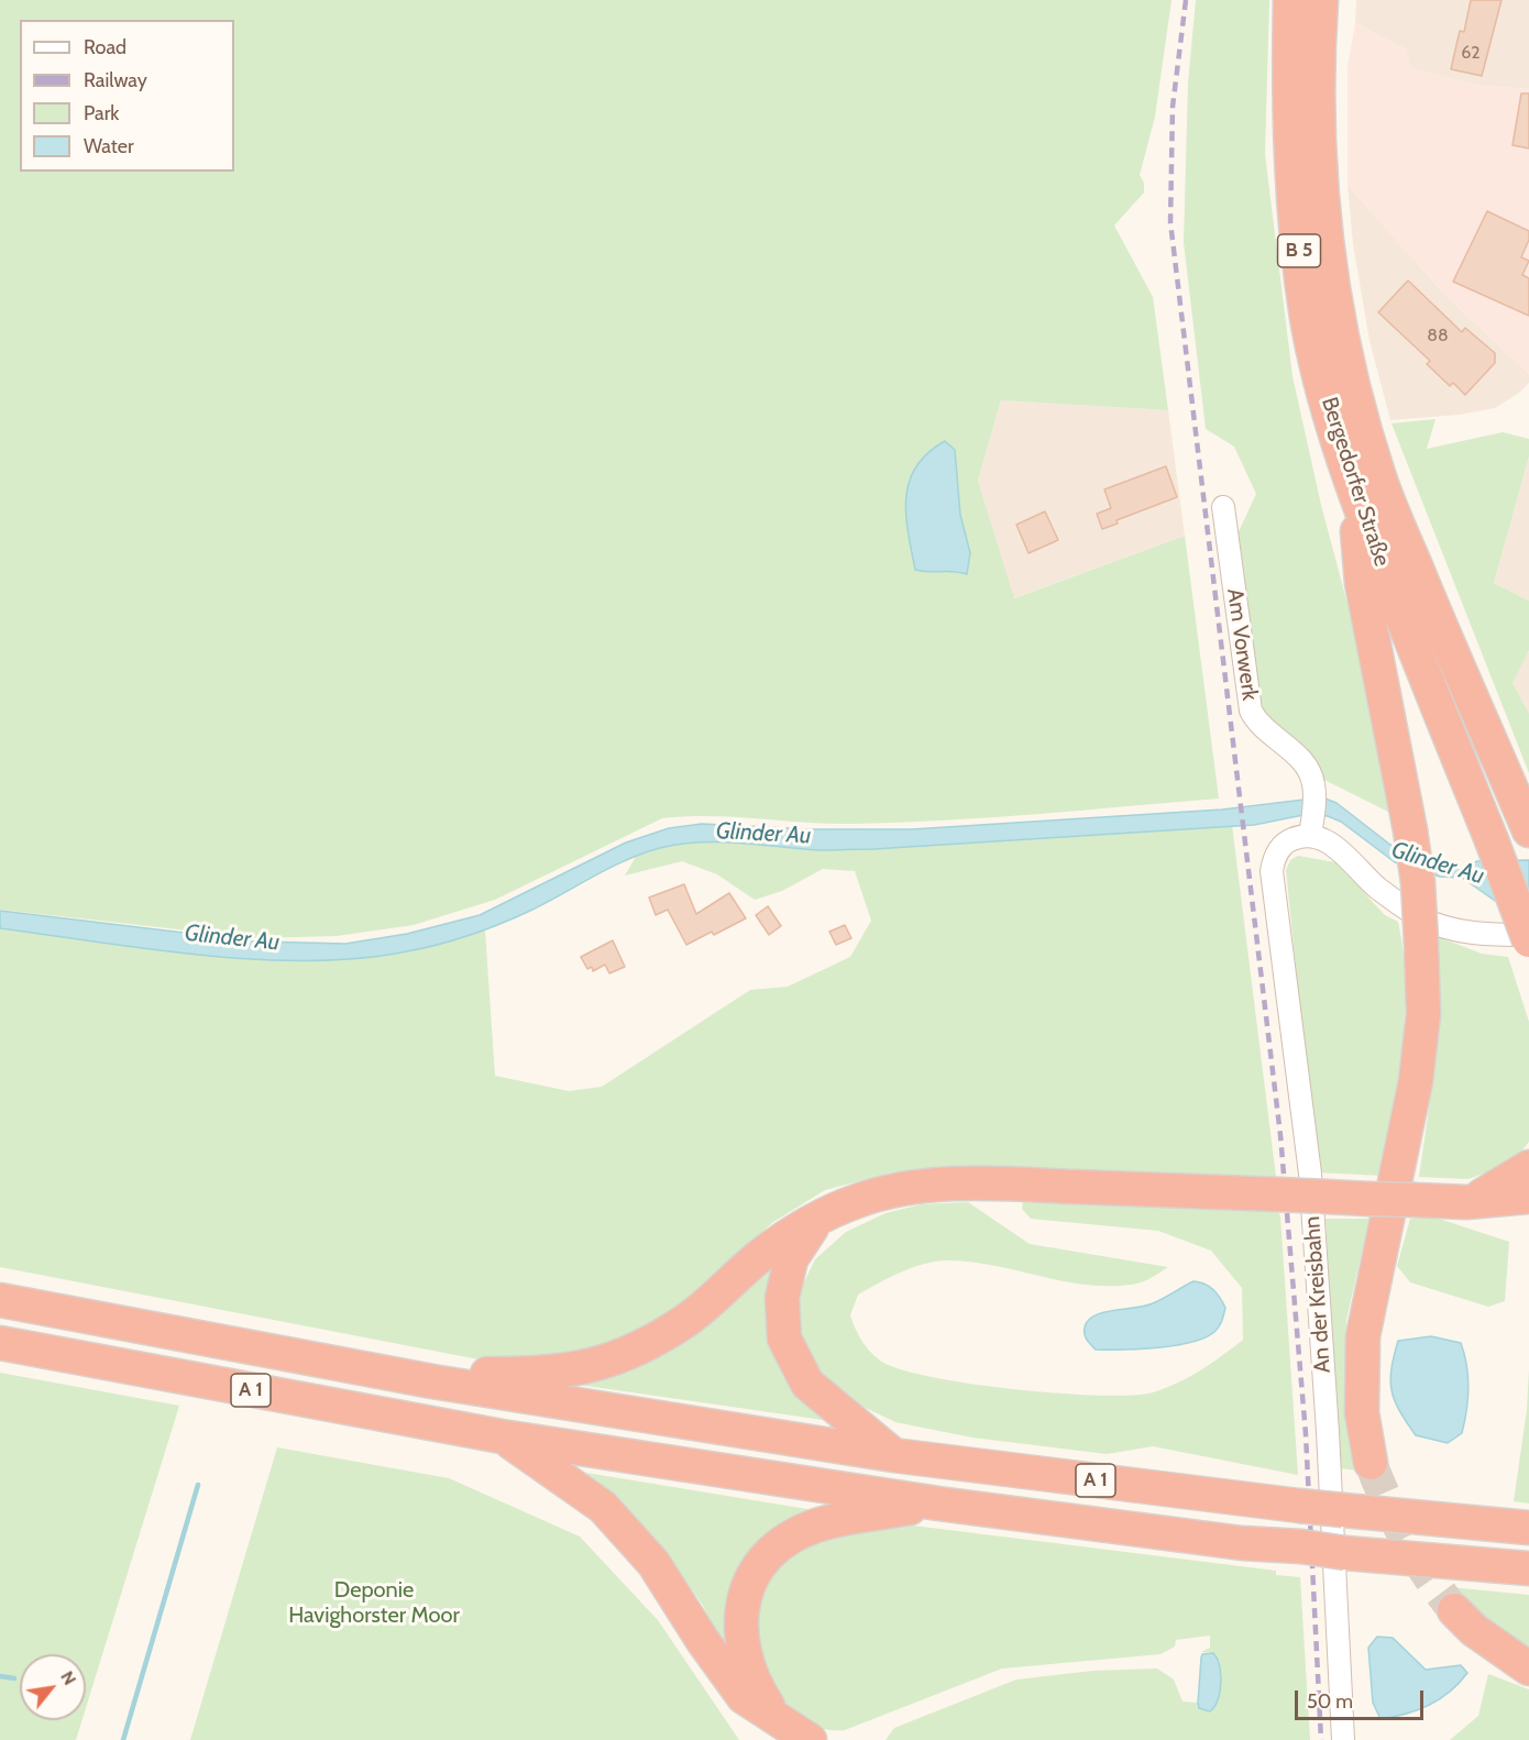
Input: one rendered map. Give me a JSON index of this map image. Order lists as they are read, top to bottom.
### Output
{
  "streets": {
    "highway": ["B 5", "Bergedorfer Straße", "A 1"],
    "street": ["Am Vorwerk", "An der Kreisbahn"]
  },
  "crossings": [
    ["Am Vorwerk", "An der Kreisbahn"]
  ],
  "water": ["Glinder Au"],
  "parks": ["Deponie Havighorster Moor"],
  "house_numbers": ["62", "88"],
  "legend": [
    "Road",
    "Railway",
    "Park",
    "Water"
  ],
  "scale_bar": "50 m",
  "north": "top right"
}
